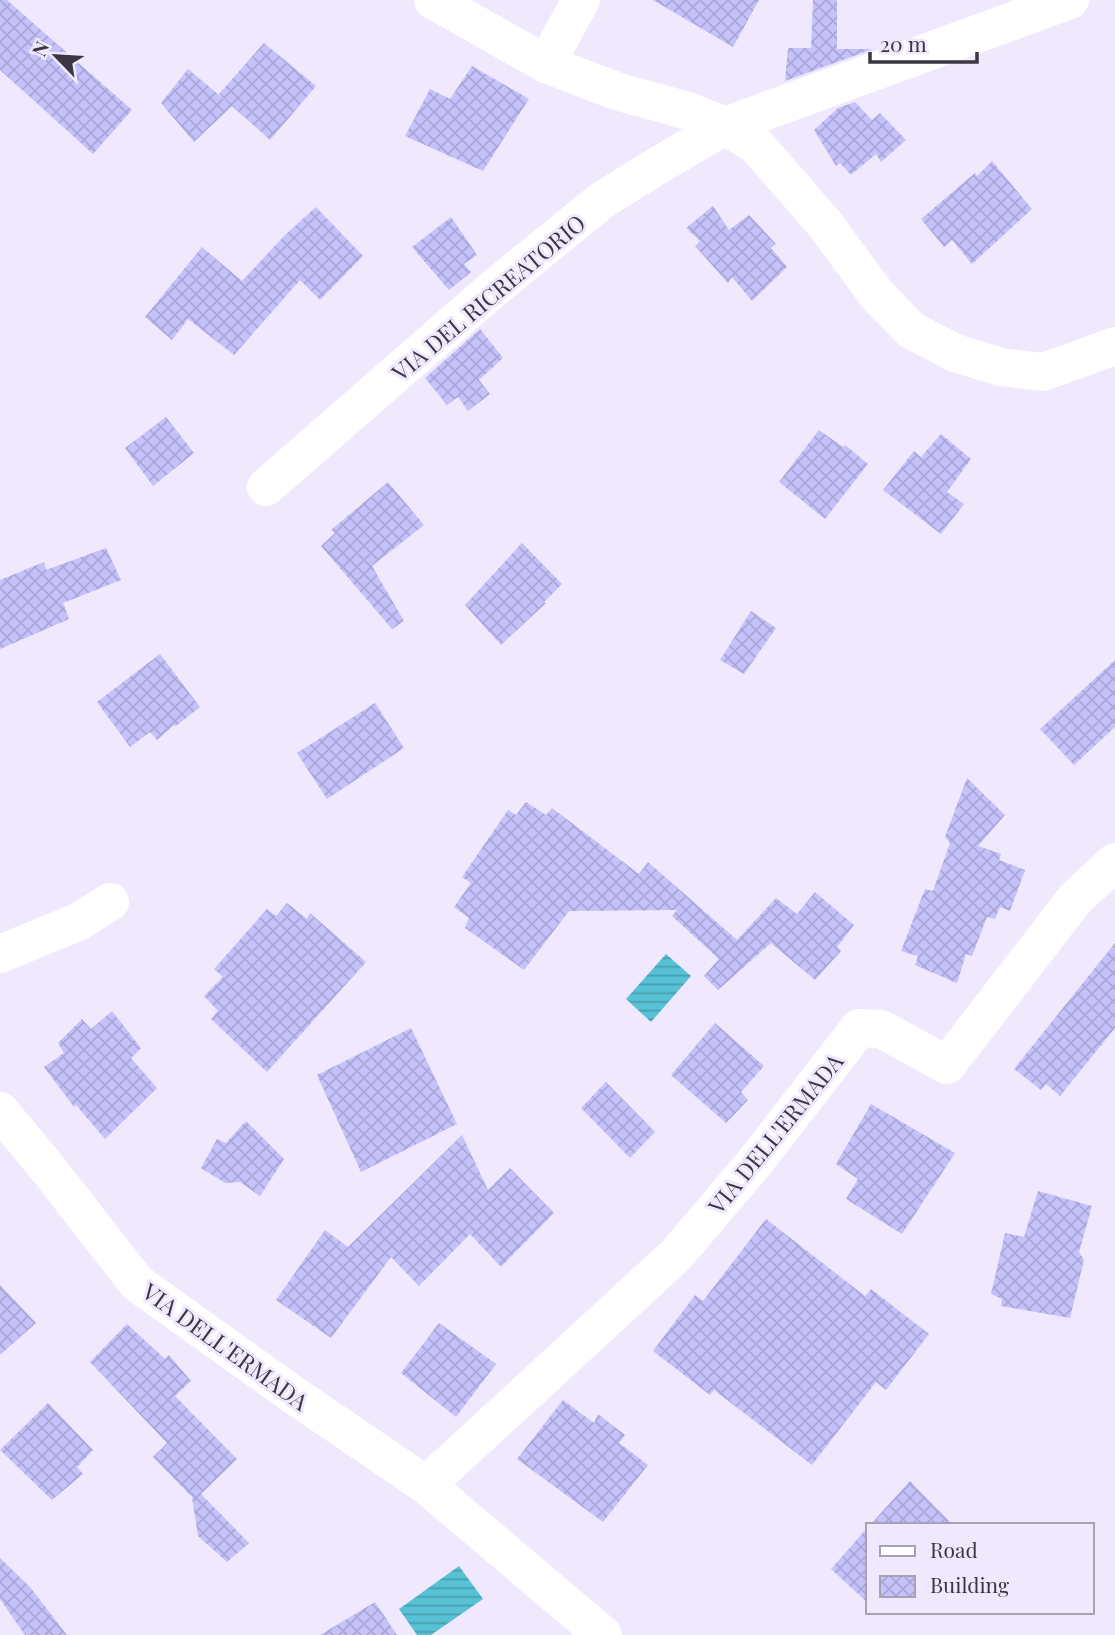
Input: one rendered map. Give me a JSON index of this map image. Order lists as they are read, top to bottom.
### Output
{
  "streets": {
    "street": ["VIA DEL RICREATORIO", "VIA DELL'ERMADA"]
  },
  "legend": ["Road", "Building"],
  "scale_bar": "20 m",
  "north": "top left"
}
